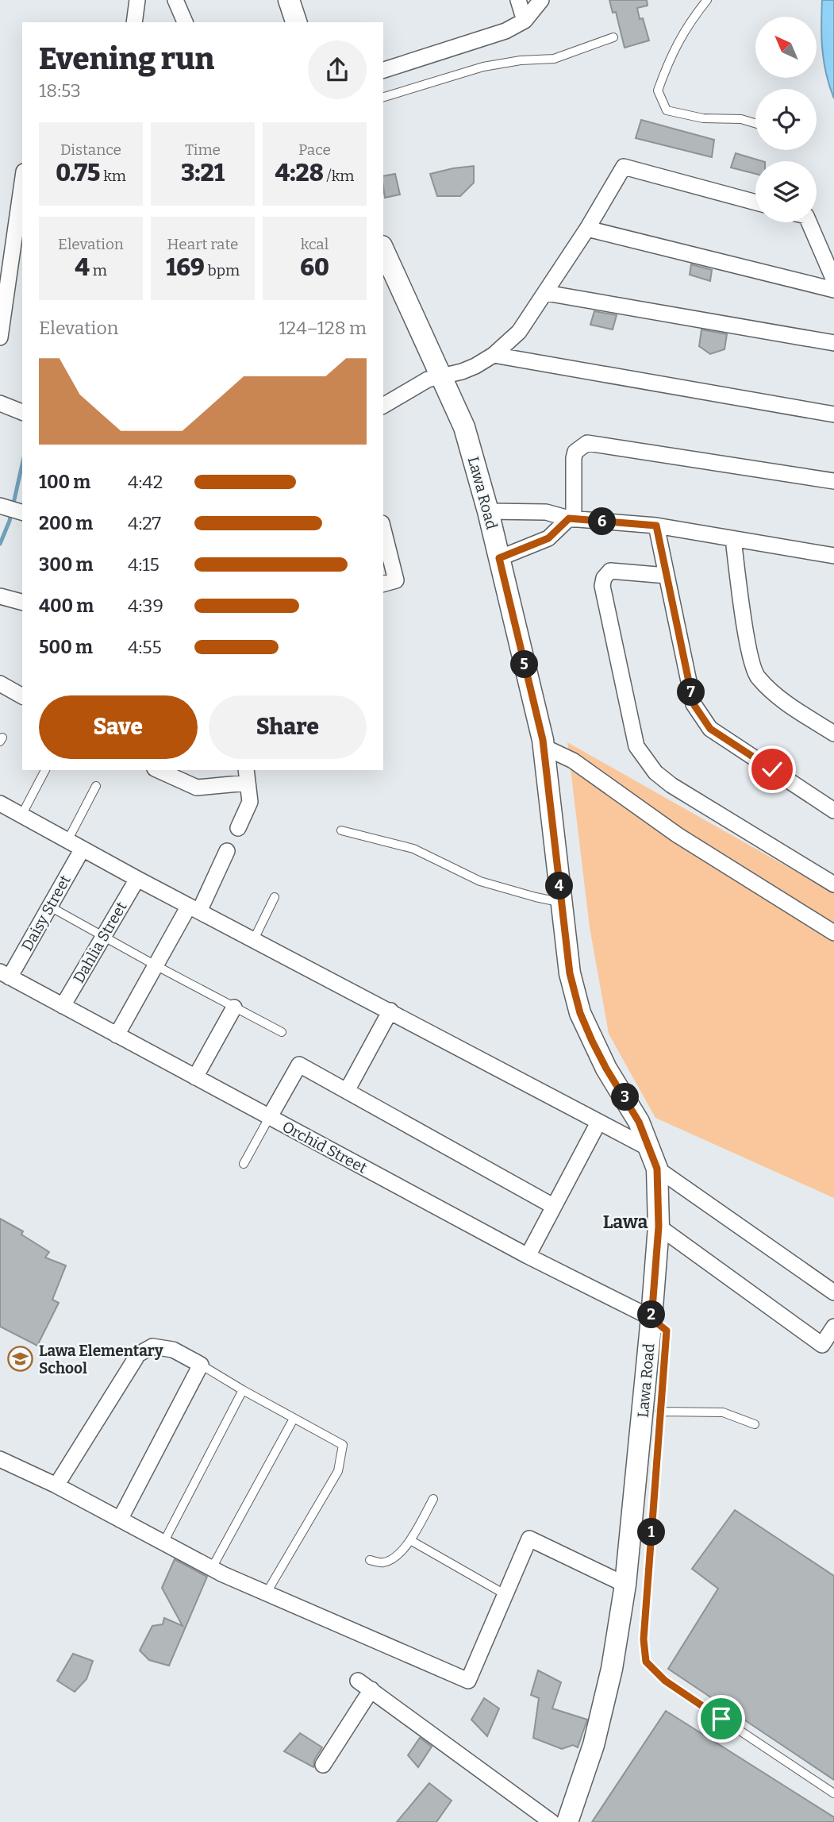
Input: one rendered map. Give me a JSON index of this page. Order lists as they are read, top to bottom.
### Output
{
  "streets": {
    "main road": ["Lawa Road"],
    "street": ["Daisy Street", "Dahlia Street", "Orchid Street"]
  },
  "crossings": [
    ["Lawa Road", "Orchid Street"],
    ["Daisy Street", "Orchid Street"],
    ["Dahlia Street", "Orchid Street"]
  ],
  "districts": ["Lawa"],
  "places": {
    "school or university": ["Lawa Elementary School"]
  },
  "north": "top left",
  "page": {
    "heading": ["Evening run", "18:53"],
    "stats": [
      ["Distance", "0.75 km"],
      ["Time", "3:21"],
      ["Pace", "4:28 /km"],
      ["Elevation", "4 m"],
      ["Heart rate", "169 bpm"],
      ["kcal", "60"]
    ],
    "chart": ["Elevation", "124–128 m"],
    "list": [
      {
        "name": "100 m",
        "note": "4:42"
      },
      {
        "name": "200 m",
        "note": "4:27"
      },
      {
        "name": "300 m",
        "note": "4:15"
      },
      {
        "name": "400 m",
        "note": "4:39"
      },
      {
        "name": "500 m",
        "note": "4:55"
      }
    ],
    "pins": [
      "6",
      "5",
      "7",
      "4",
      "3",
      "2",
      "1"
    ],
    "buttons": ["Save", "Share"]
  }
}
